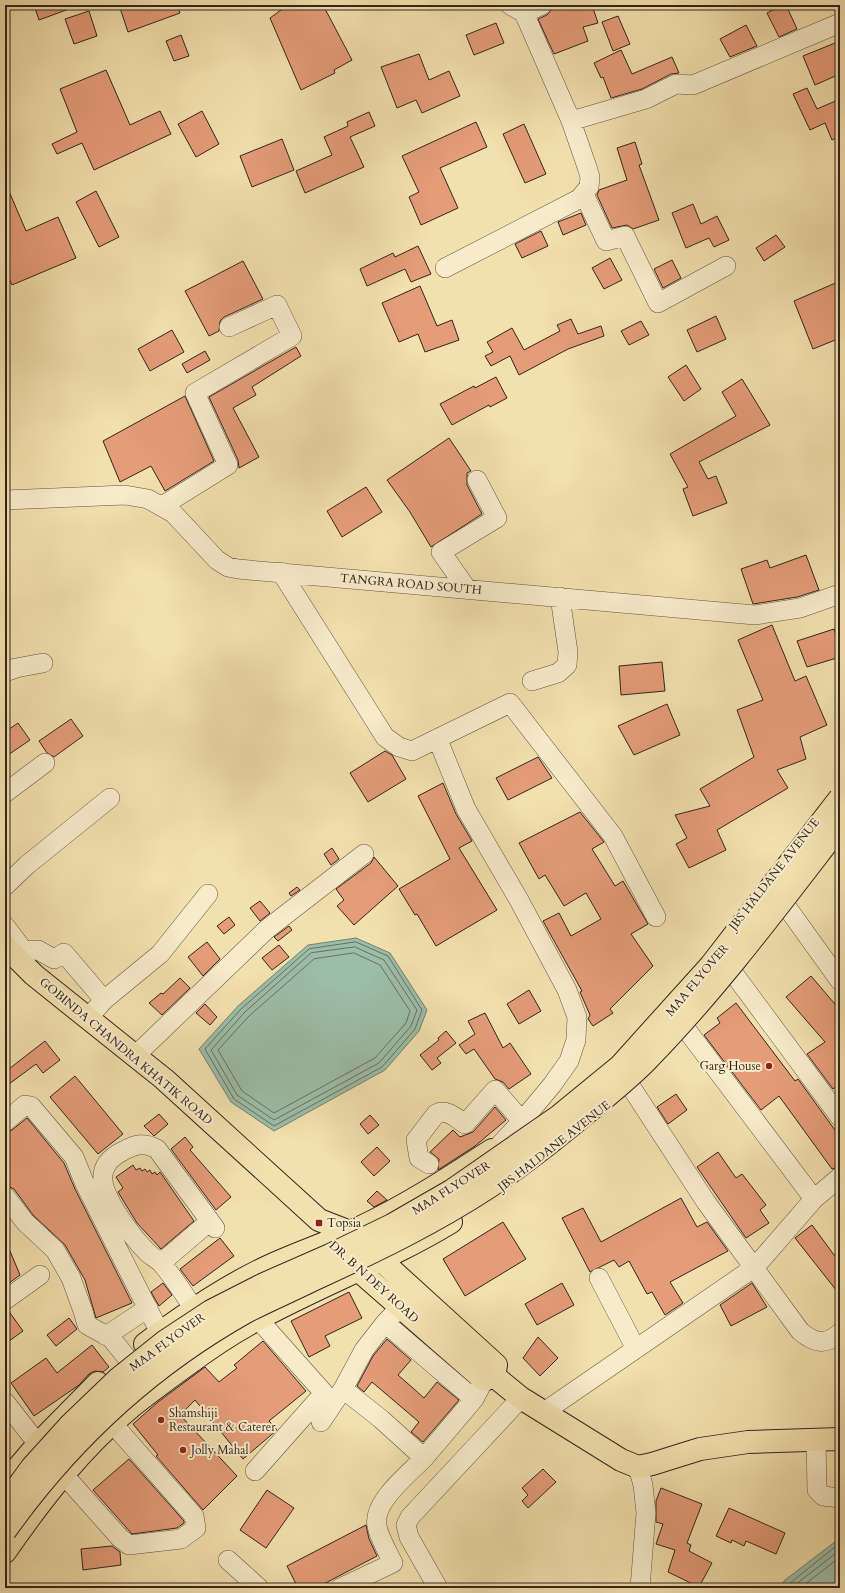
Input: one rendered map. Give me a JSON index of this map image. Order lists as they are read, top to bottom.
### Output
{
  "streets": {
    "main road": [
      "JBS HALDANE AVENUE",
      "MAA FLYOVER",
      "GOBINDA CHANDRA KHATIK ROAD",
      "DR. B N DEY ROAD"
    ],
    "street": ["TANGRA ROAD SOUTH"]
  },
  "crossings": [
    ["JBS HALDANE AVENUE", "DR. B N DEY ROAD"],
    ["GOBINDA CHANDRA KHATIK ROAD", "DR. B N DEY ROAD"]
  ],
  "places": {
    "other": ["Garg House", "Shamshiji Restaurant & Caterer", "Jolly Mahal"],
    "transit": ["Topsia"]
  }
}
